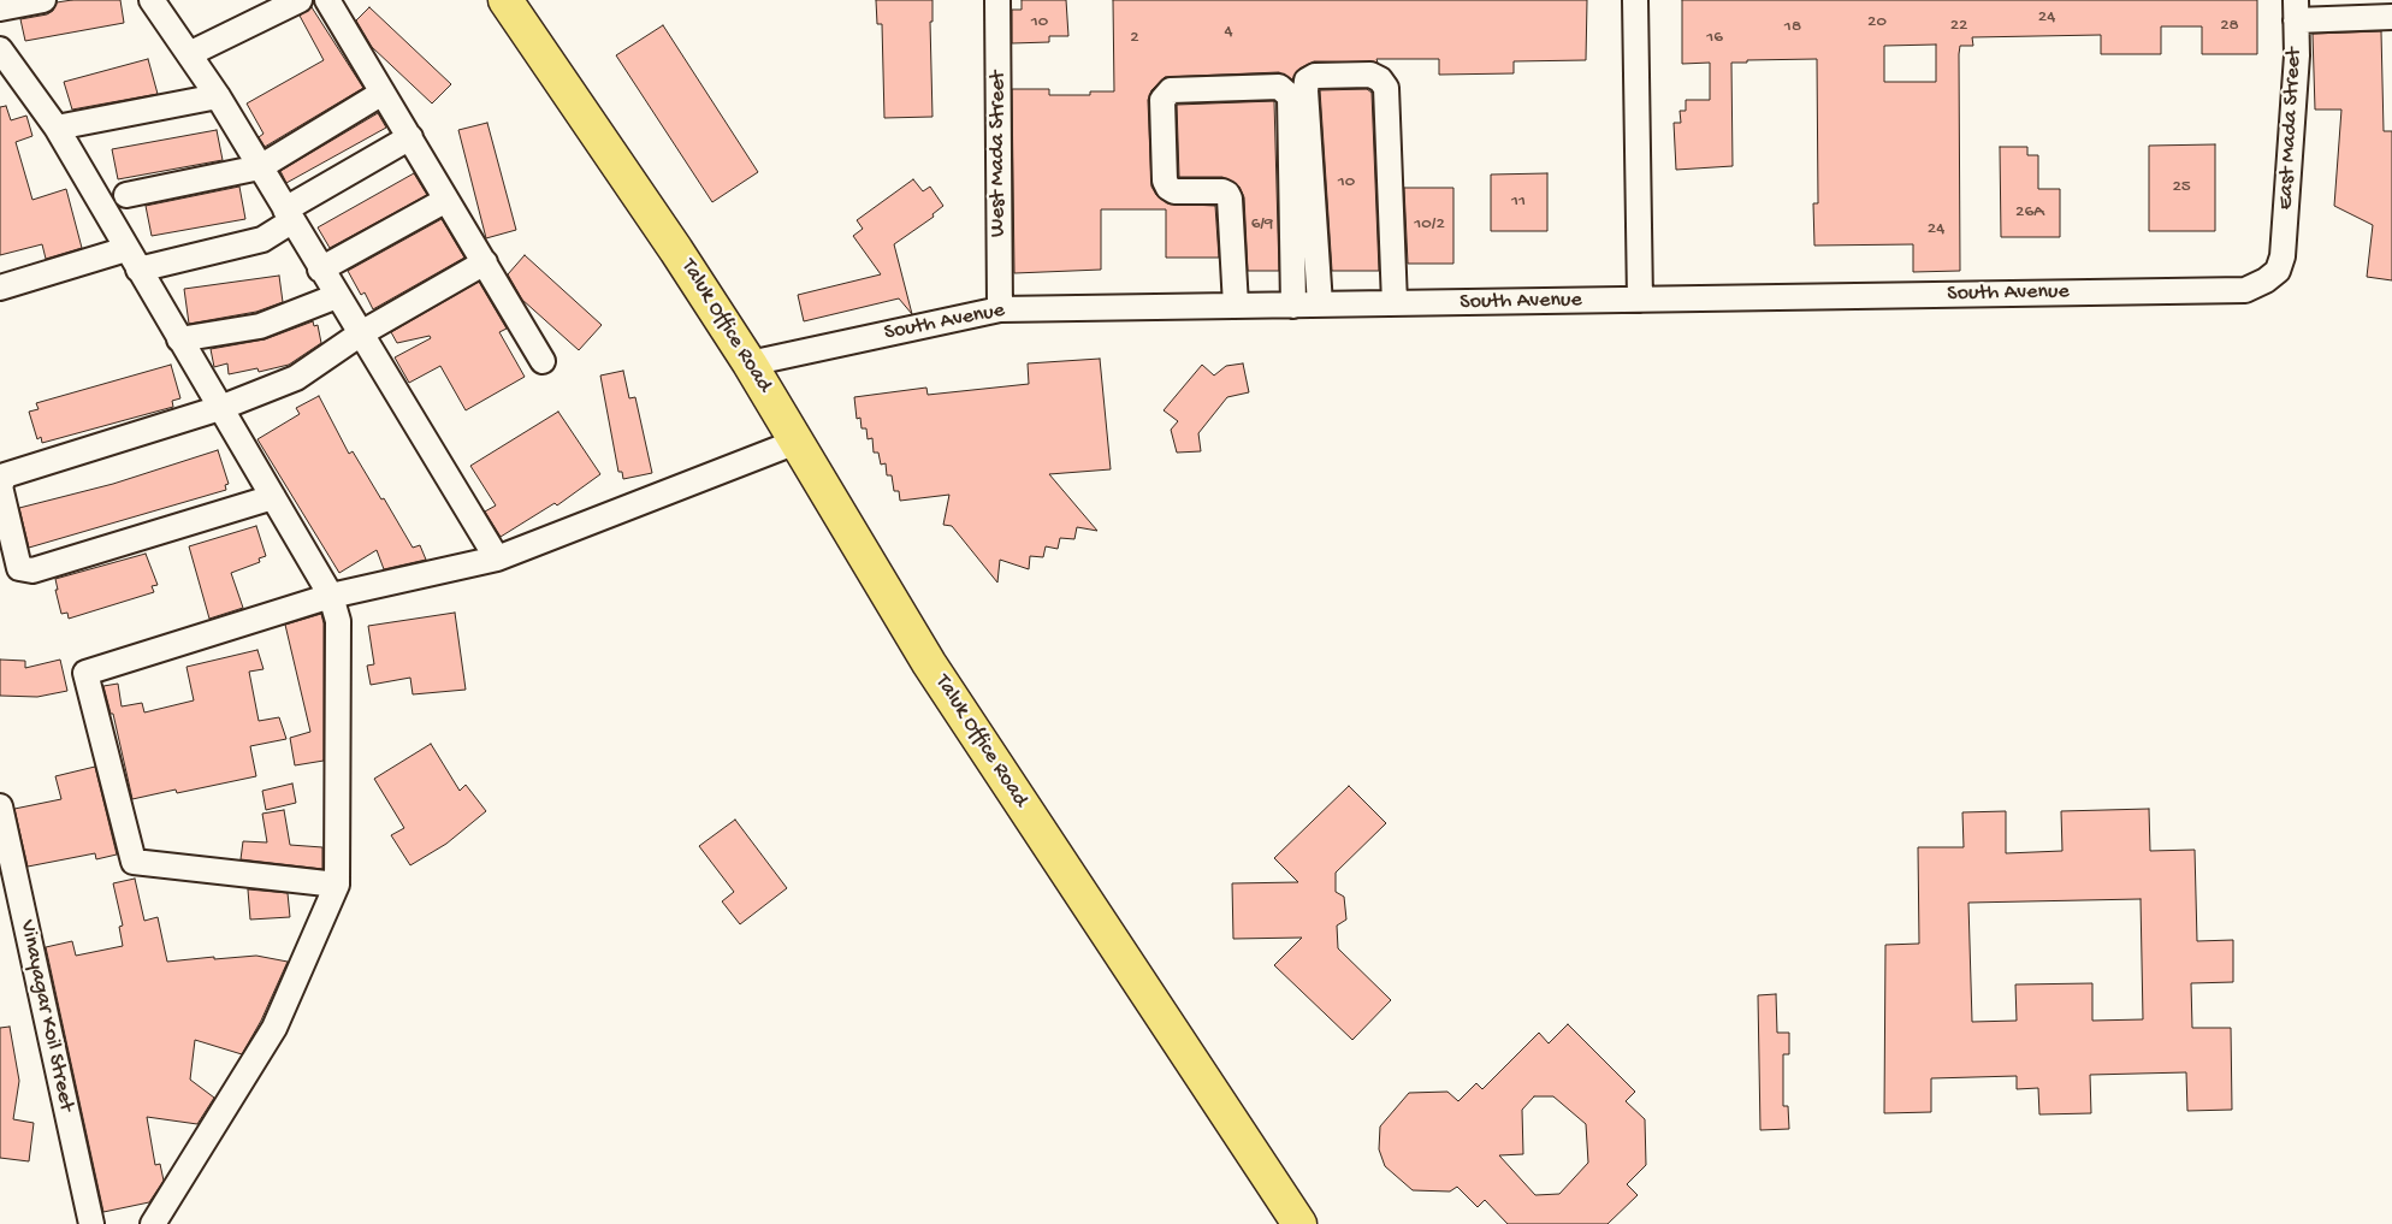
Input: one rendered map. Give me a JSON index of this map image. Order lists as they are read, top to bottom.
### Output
{
  "streets": {
    "main road": ["Taluk Office Road"],
    "street": [
      "East Mada Street",
      "West Mada Street",
      "South Avenue",
      "Vinayagar Koil Street"
    ]
  },
  "crossings": [
    ["East Mada Street", "South Avenue"],
    ["West Mada Street", "South Avenue"],
    ["South Avenue", "Taluk Office Road"]
  ],
  "house_numbers": [
    "24",
    "10",
    "20",
    "22",
    "28",
    "18",
    "4",
    "2",
    "16",
    "10",
    "25",
    "11",
    "26A",
    "6/9",
    "10/2",
    "24"
  ]
}
